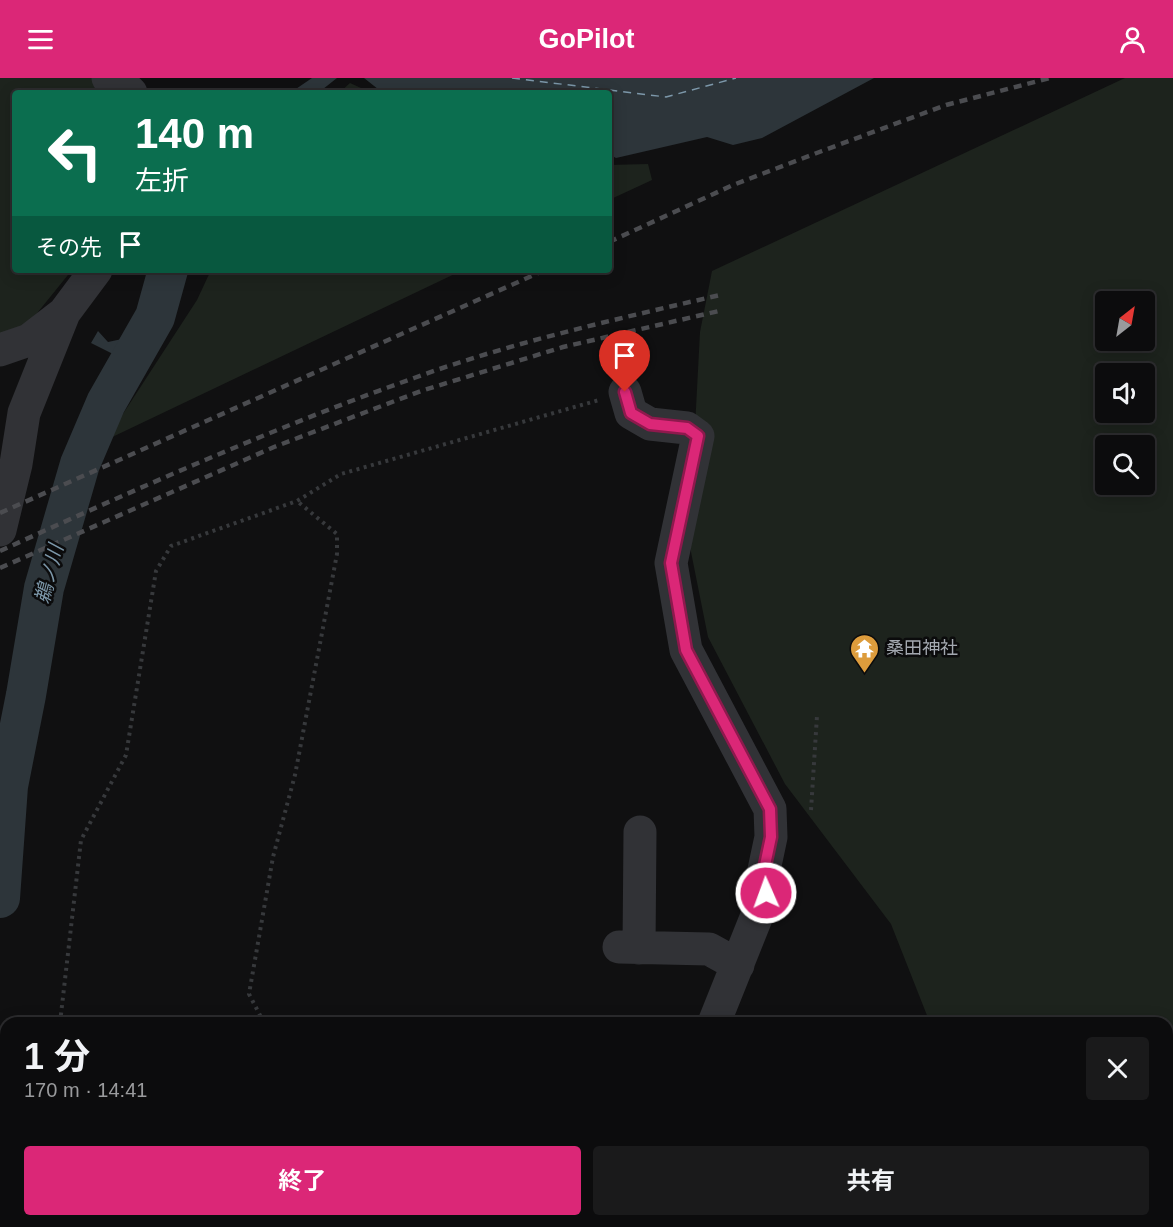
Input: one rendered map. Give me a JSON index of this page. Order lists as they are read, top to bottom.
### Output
{
  "water": ["鵜ノ川"],
  "places": {
    "temple": ["桑田神社"]
  },
  "north": "top right",
  "page": {
    "header": "GoPilot",
    "turn": ["140 m", "左折"],
    "then": "その先",
    "heading": ["1 分", "170 m · 14:41"],
    "buttons": ["終了", "共有"]
  }
}
